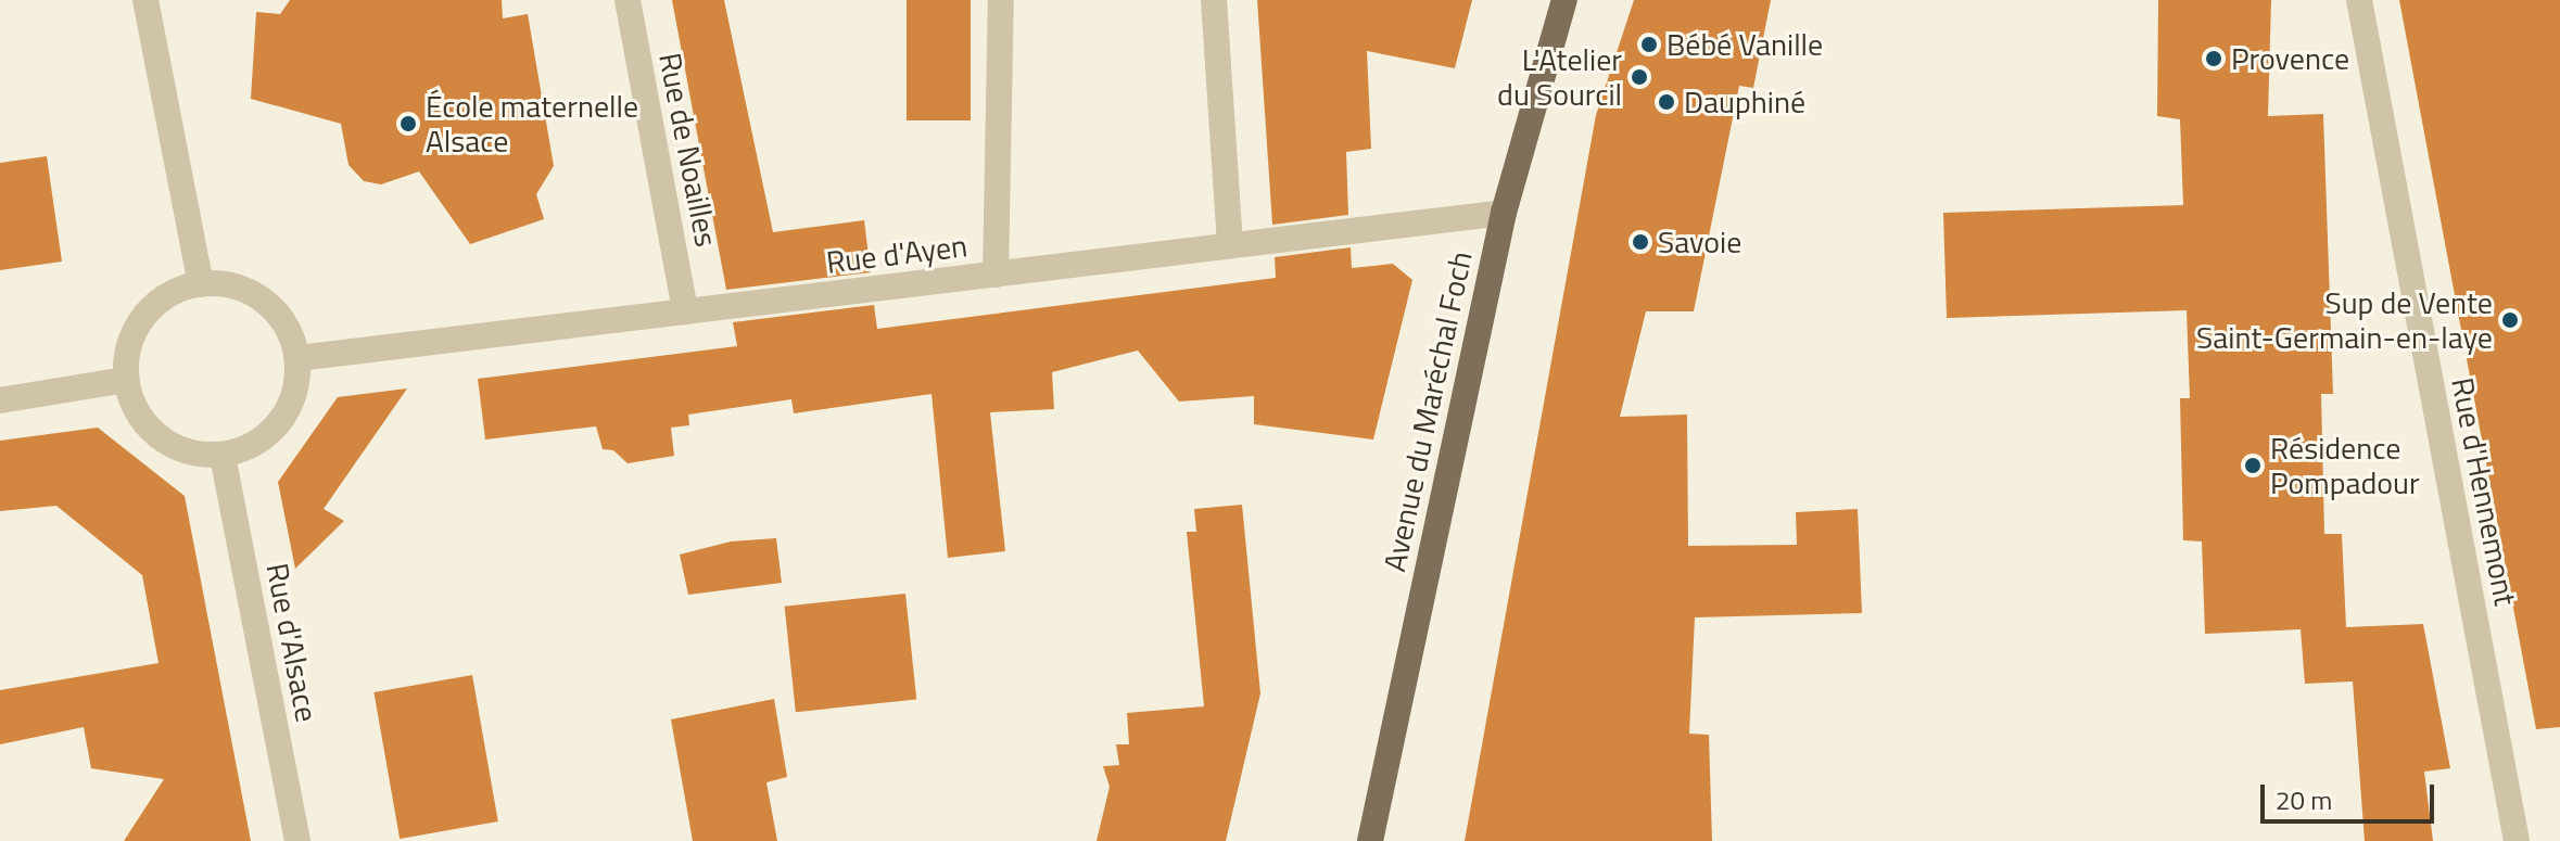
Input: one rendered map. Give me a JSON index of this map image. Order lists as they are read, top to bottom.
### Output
{
  "streets": {
    "main road": ["Avenue du Maréchal Foch"],
    "street": [
      "Rue de Noailles",
      "Rue d'Ayen",
      "Rue d'Hennemont",
      "Rue d'Alsace"
    ]
  },
  "crossings": [
    ["Rue de Noailles", "Rue d'Ayen"],
    ["Rue d'Ayen", "Avenue du Maréchal Foch"],
    ["Rue d'Ayen", "Rue d'Alsace"]
  ],
  "places": [
    "Bébé Vanille",
    "Provence",
    "L'Atelier du Sourcil",
    "Dauphiné",
    "École maternelle Alsace",
    "Savoie",
    "Sup de Vente Saint-Germain-en-laye",
    "Résidence Pompadour"
  ],
  "scale_bar": "20 m"
}
